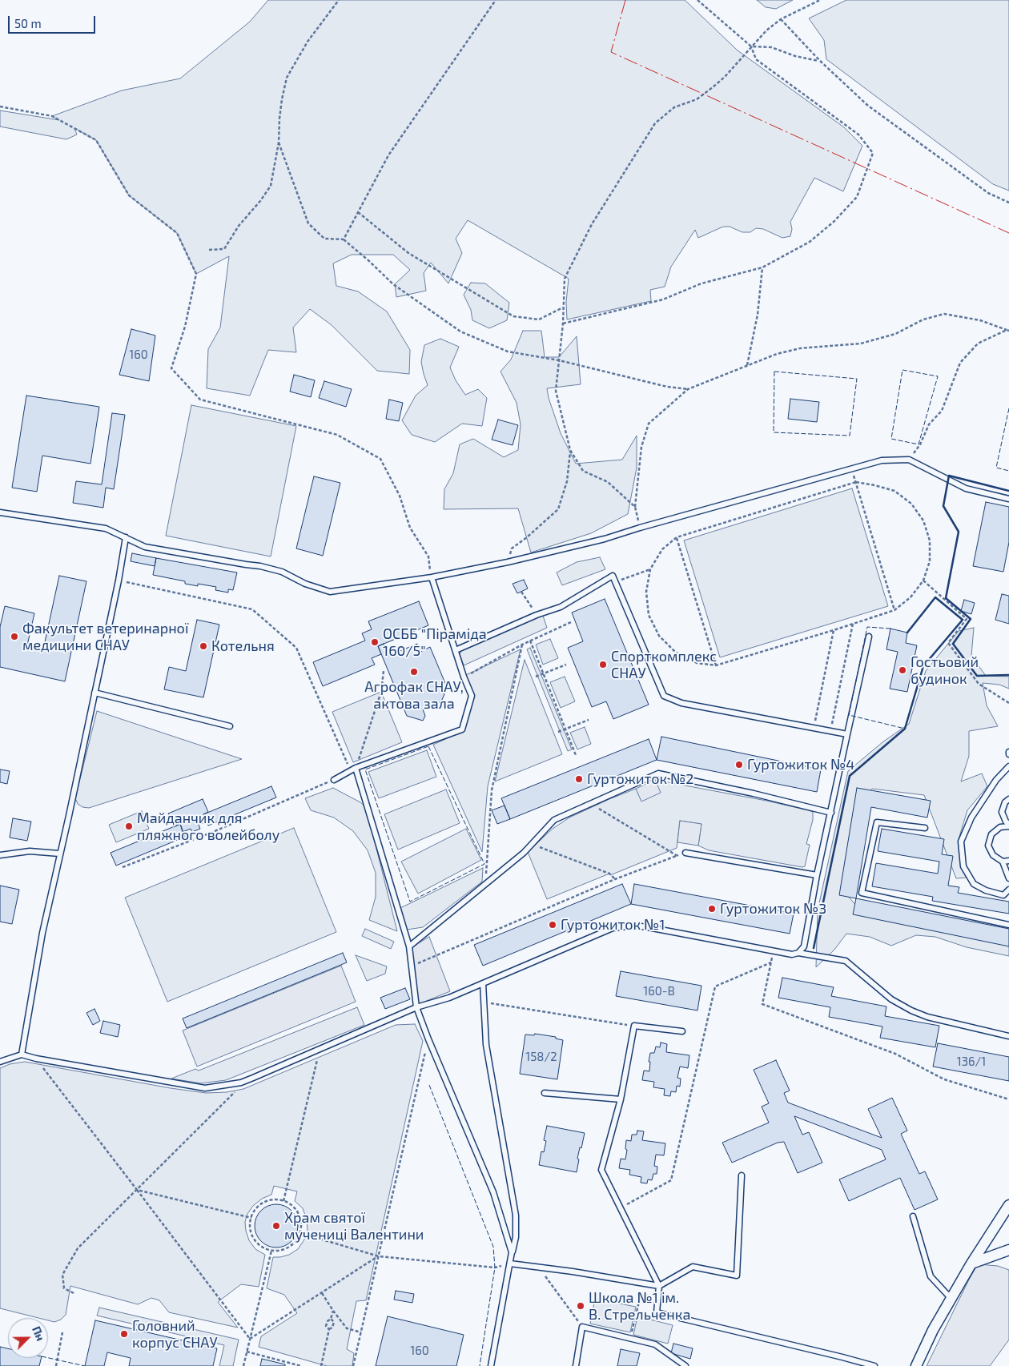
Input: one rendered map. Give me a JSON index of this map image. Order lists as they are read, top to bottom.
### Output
{
  "places": [
    "Факультет ветеринарної медицини СНАУ",
    "ОСББ \"Піраміда 160/5\"",
    "Котельня",
    "Спорткомплекс СНАУ",
    "Гостьовий будинок",
    "Агрофак СНАУ, актова зала",
    "Гуртожиток №4",
    "Гуртожиток №2",
    "Майданчик для пляжного волейболу",
    "Гуртожиток №3",
    "Гуртожиток №1",
    "Храм святої мучениці Валентини",
    "Школа №1 ім. В. Стрельченка",
    "Головний корпус СНАУ"
  ],
  "house_numbers": [
    "160",
    "160-В",
    "158/2",
    "136/1",
    "160"
  ],
  "scale_bar": "50 m",
  "north": "top right"
}
